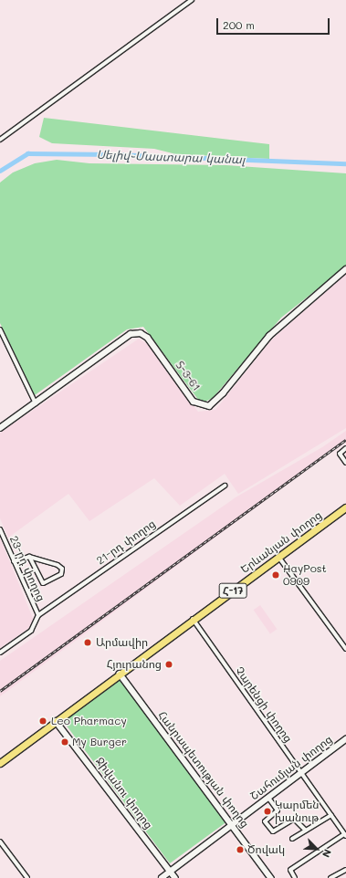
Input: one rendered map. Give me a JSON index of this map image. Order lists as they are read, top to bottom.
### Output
{
  "streets": {
    "highway": ["Երևանյան փողոց", "Հ-17"],
    "street": [
      "Տ-3-61",
      "21-րդ փողոց",
      "23-րդ փողոց",
      "Չարենցի փողոց",
      "Շահումյան փողոց",
      "Հանրապետության փողոց",
      "Ջիվանու փողոց"
    ]
  },
  "crossings": [
    ["21-րդ փողոց", "23-րդ փողոց"],
    ["Երևանյան փողոց", "Չարենցի փողոց"],
    ["Երևանյան փողոց", "Հանրապետության փողոց"],
    ["Երևանյան փողոց", "Ջիվանու փողոց"],
    ["Չարենցի փողոց", "Շահումյան փողոց"],
    ["Շահումյան փողոց", "Հանրապետության փողոց"],
    ["Շահումյան փողոց", "Ջիվանու փողոց"]
  ],
  "water": ["Սելիվ֊Մաստարա կանալ"],
  "places": [
    "HayPost 0909",
    "Արմավիր",
    "Հյուրանոց",
    "Leo Pharmacy",
    "My Burger",
    "Կարմեն խանութ",
    "Ծովակ"
  ],
  "scale_bar": "200 m",
  "north": "bottom right"
}
